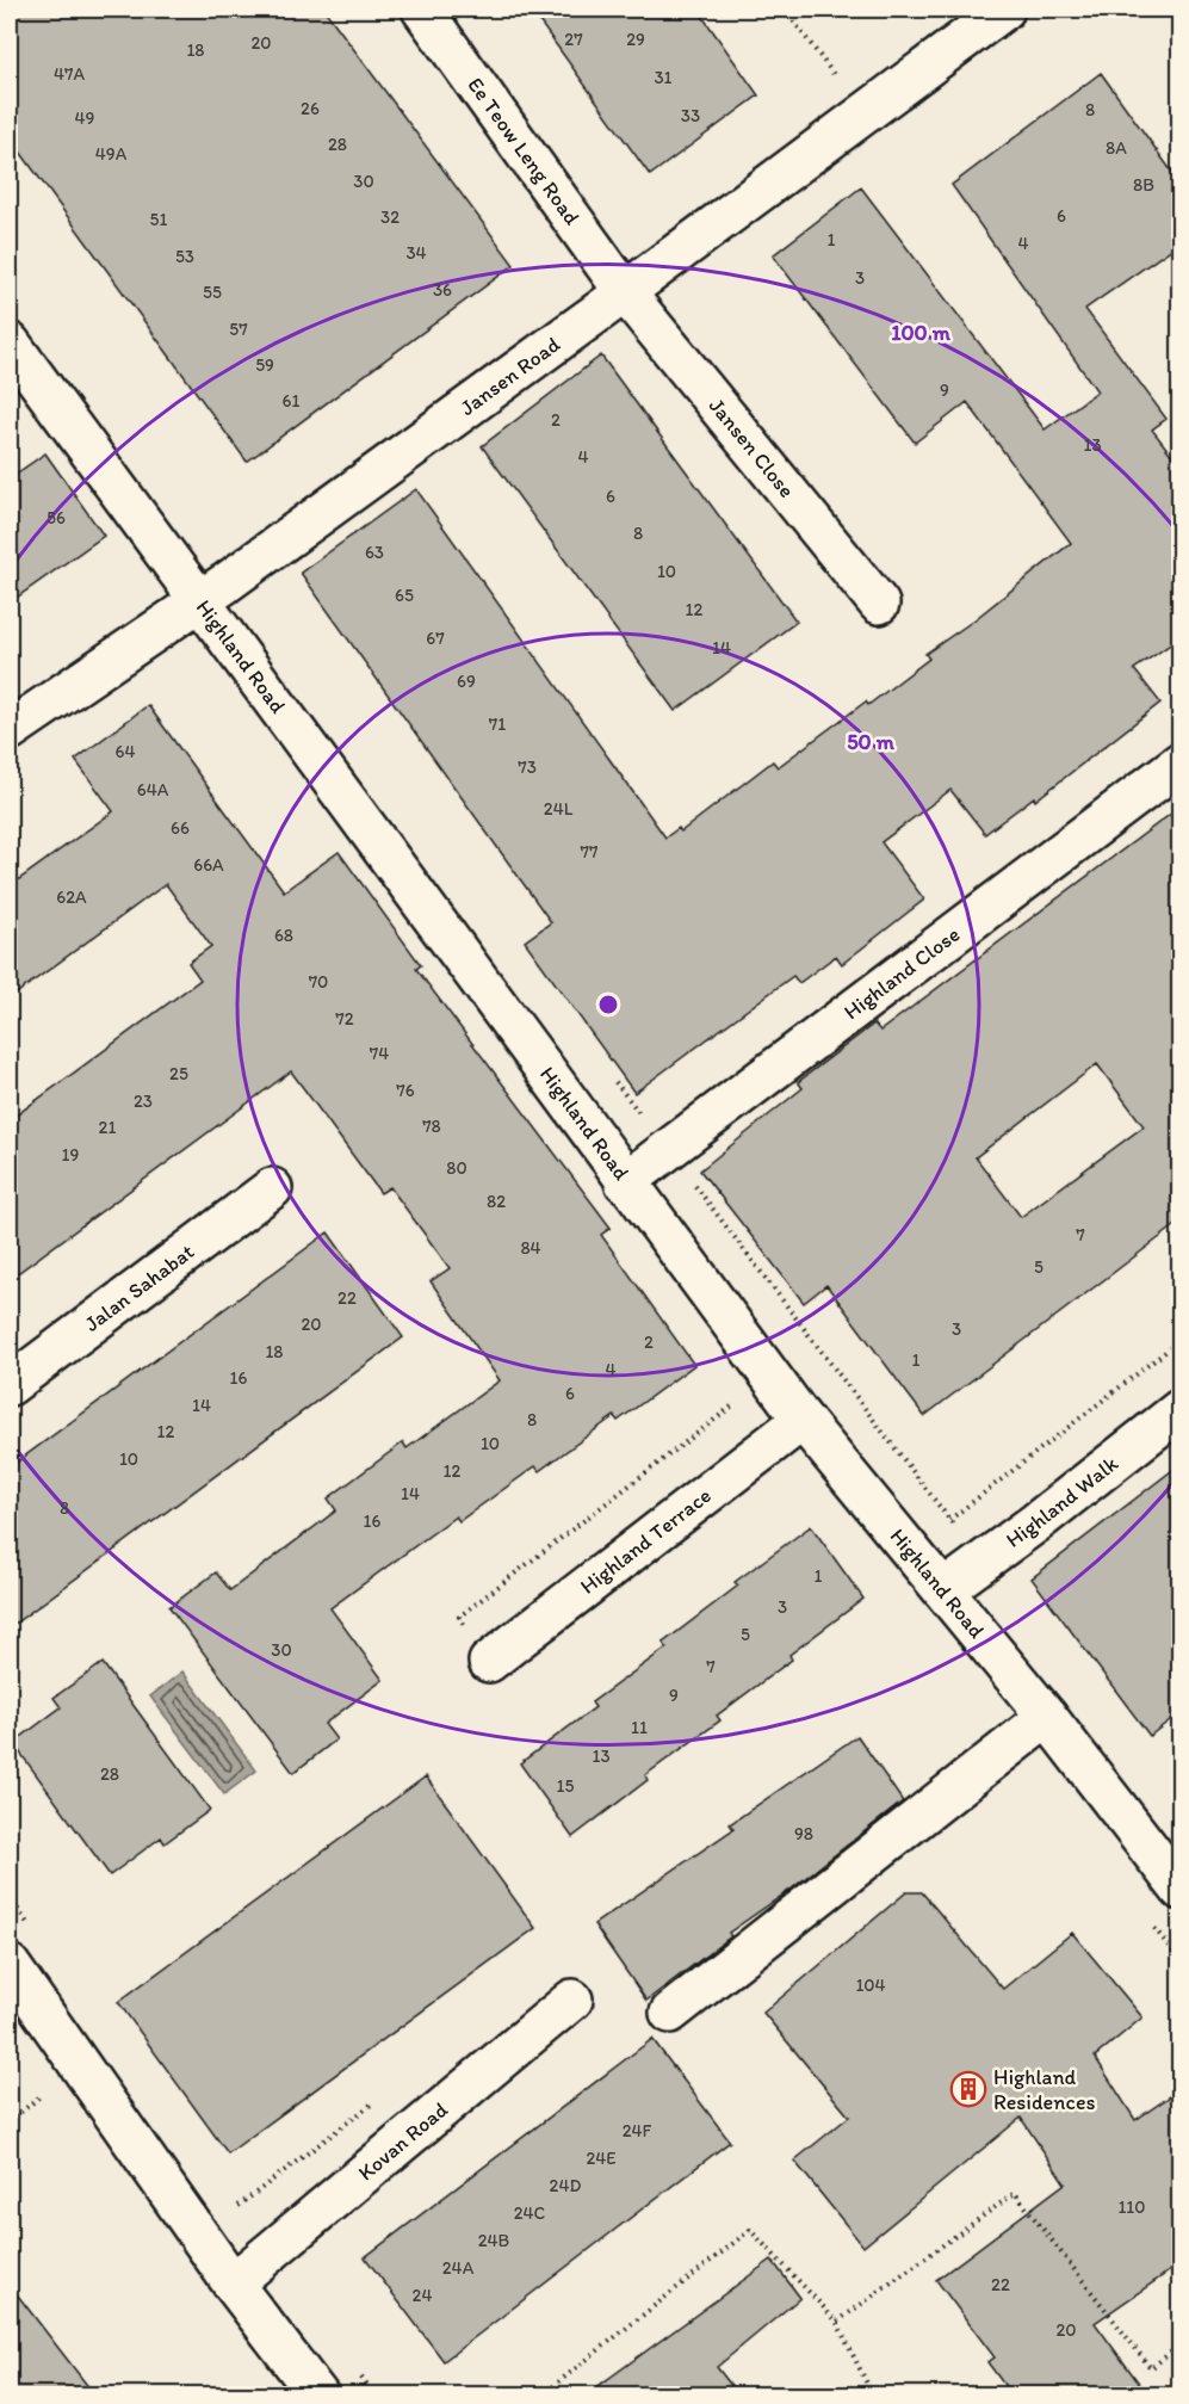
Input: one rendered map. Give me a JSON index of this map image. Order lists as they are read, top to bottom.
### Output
{
  "streets": {
    "street": [
      "Ee Teow Leng Road",
      "Jansen Road",
      "Jansen Close",
      "Highland Road",
      "Highland Close",
      "Jalan Sahabat",
      "Highland Walk",
      "Highland Terrace",
      "Kovan Road"
    ]
  },
  "crossings": [
    ["Ee Teow Leng Road", "Jansen Road"],
    ["Ee Teow Leng Road", "Jansen Close"],
    ["Jansen Road", "Jansen Close"],
    ["Jansen Road", "Highland Road"],
    ["Highland Road", "Highland Close"],
    ["Highland Road", "Highland Walk"],
    ["Highland Road", "Highland Terrace"]
  ],
  "places": {
    "building": ["Highland Residences"]
  },
  "house_numbers": [
    "27",
    "29",
    "20",
    "18",
    "47A",
    "31",
    "26",
    "8",
    "33",
    "49",
    "28",
    "8A",
    "49A",
    "30",
    "8B",
    "6",
    "32",
    "51",
    "1",
    "4",
    "34",
    "53",
    "3",
    "36",
    "55",
    "57",
    "59",
    "9",
    "61",
    "2",
    "13",
    "4",
    "6",
    "56",
    "8",
    "63",
    "10",
    "65",
    "12",
    "67",
    "14",
    "69",
    "71",
    "64",
    "73",
    "64A",
    "24L",
    "66",
    "77",
    "66A",
    "62A",
    "68",
    "70",
    "72",
    "74",
    "25",
    "76",
    "23",
    "78",
    "21",
    "19",
    "80",
    "82",
    "7",
    "84",
    "5",
    "22",
    "20",
    "3",
    "2",
    "18",
    "1",
    "4",
    "16",
    "6",
    "14",
    "8",
    "12",
    "10",
    "10",
    "12",
    "14",
    "8",
    "16",
    "1",
    "3",
    "5",
    "30",
    "7",
    "9",
    "11",
    "13",
    "28",
    "15",
    "98",
    "104",
    "24F",
    "24E",
    "24D",
    "110",
    "24C",
    "24B",
    "24A",
    "22",
    "24",
    "20"
  ],
  "rings": ["100 m", "50 m"]
}
